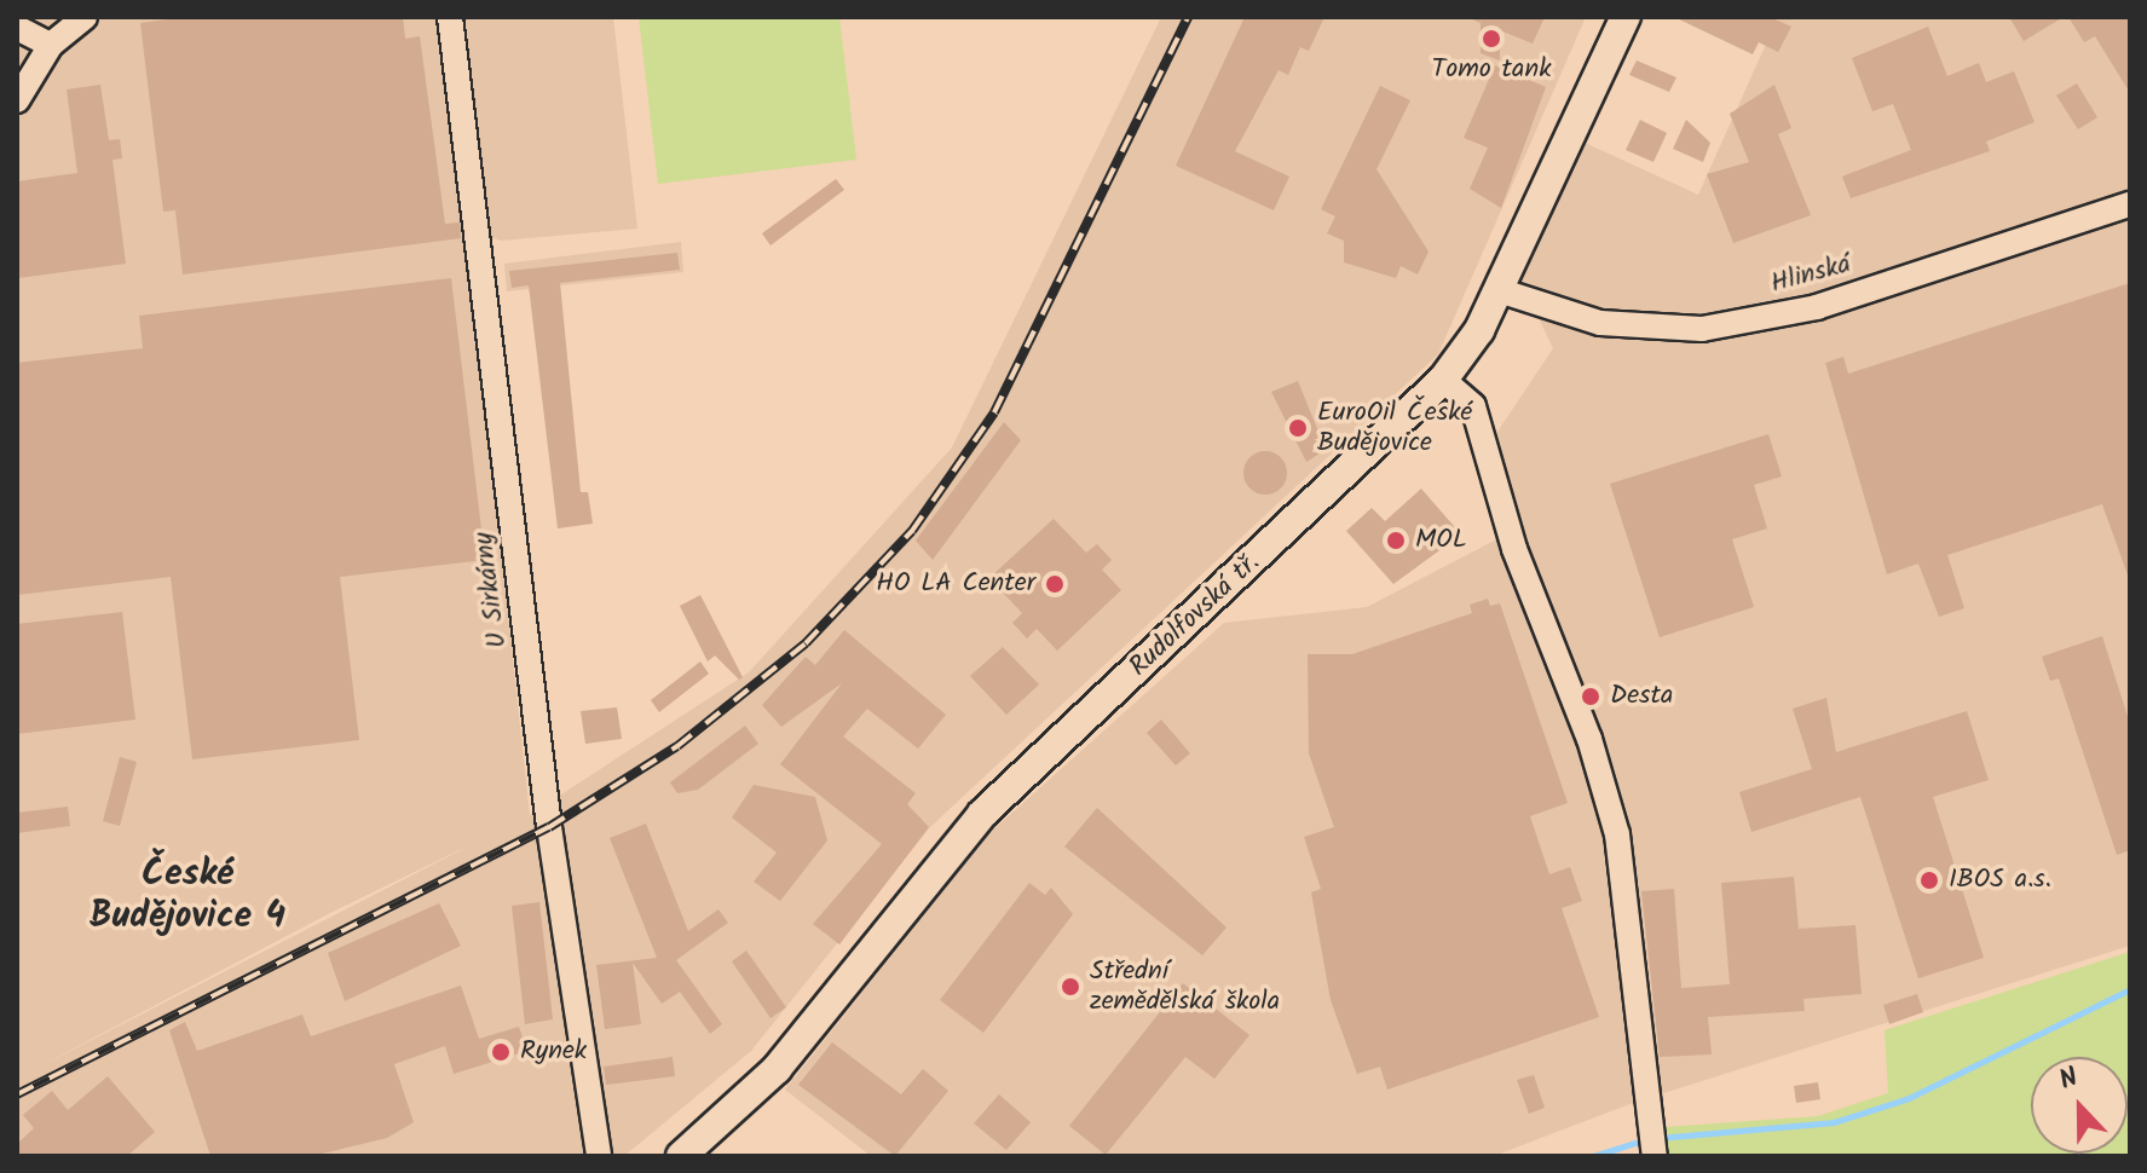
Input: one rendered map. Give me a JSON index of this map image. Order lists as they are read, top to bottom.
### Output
{
  "streets": {
    "main road": ["Rudolfovská tř."],
    "street": ["Hlinská", "U Sirkárny"]
  },
  "crossings": [
    ["Hlinská", "Rudolfovská tř."]
  ],
  "districts": ["České Budějovice 4"],
  "places": [
    "Tomo tank",
    "EuroOil České Budějovice",
    "MOL",
    "HO LA Center",
    "Desta",
    "IBOS a.s.",
    "Střední zemědělská škola",
    "Rynek"
  ],
  "north": "top"
}
